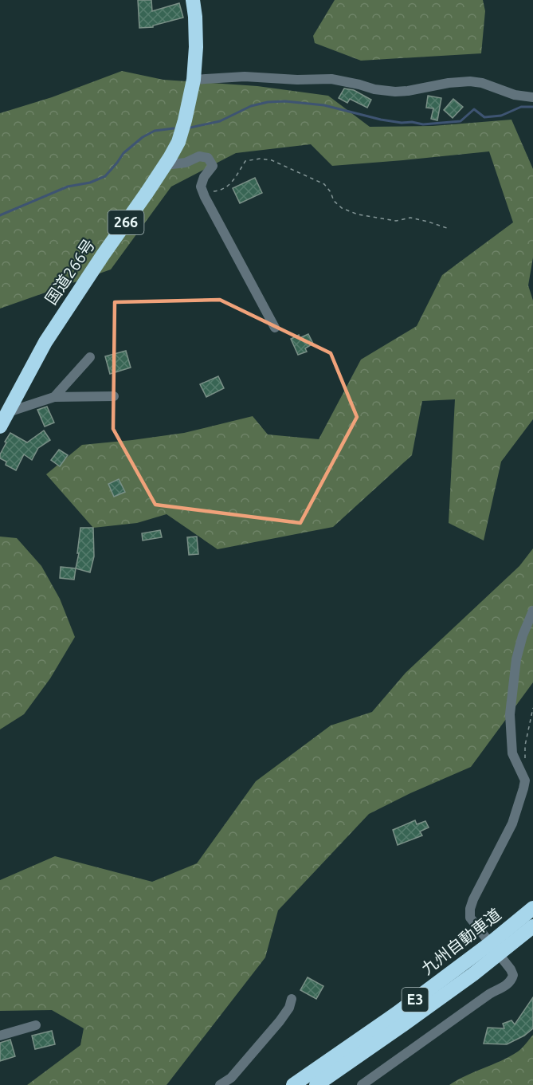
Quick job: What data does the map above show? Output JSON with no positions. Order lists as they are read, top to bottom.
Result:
{
  "streets": {
    "highway": [
      "266",
      "国道266号",
      "九州自動車道",
      "E3"
    ]
  }
}
